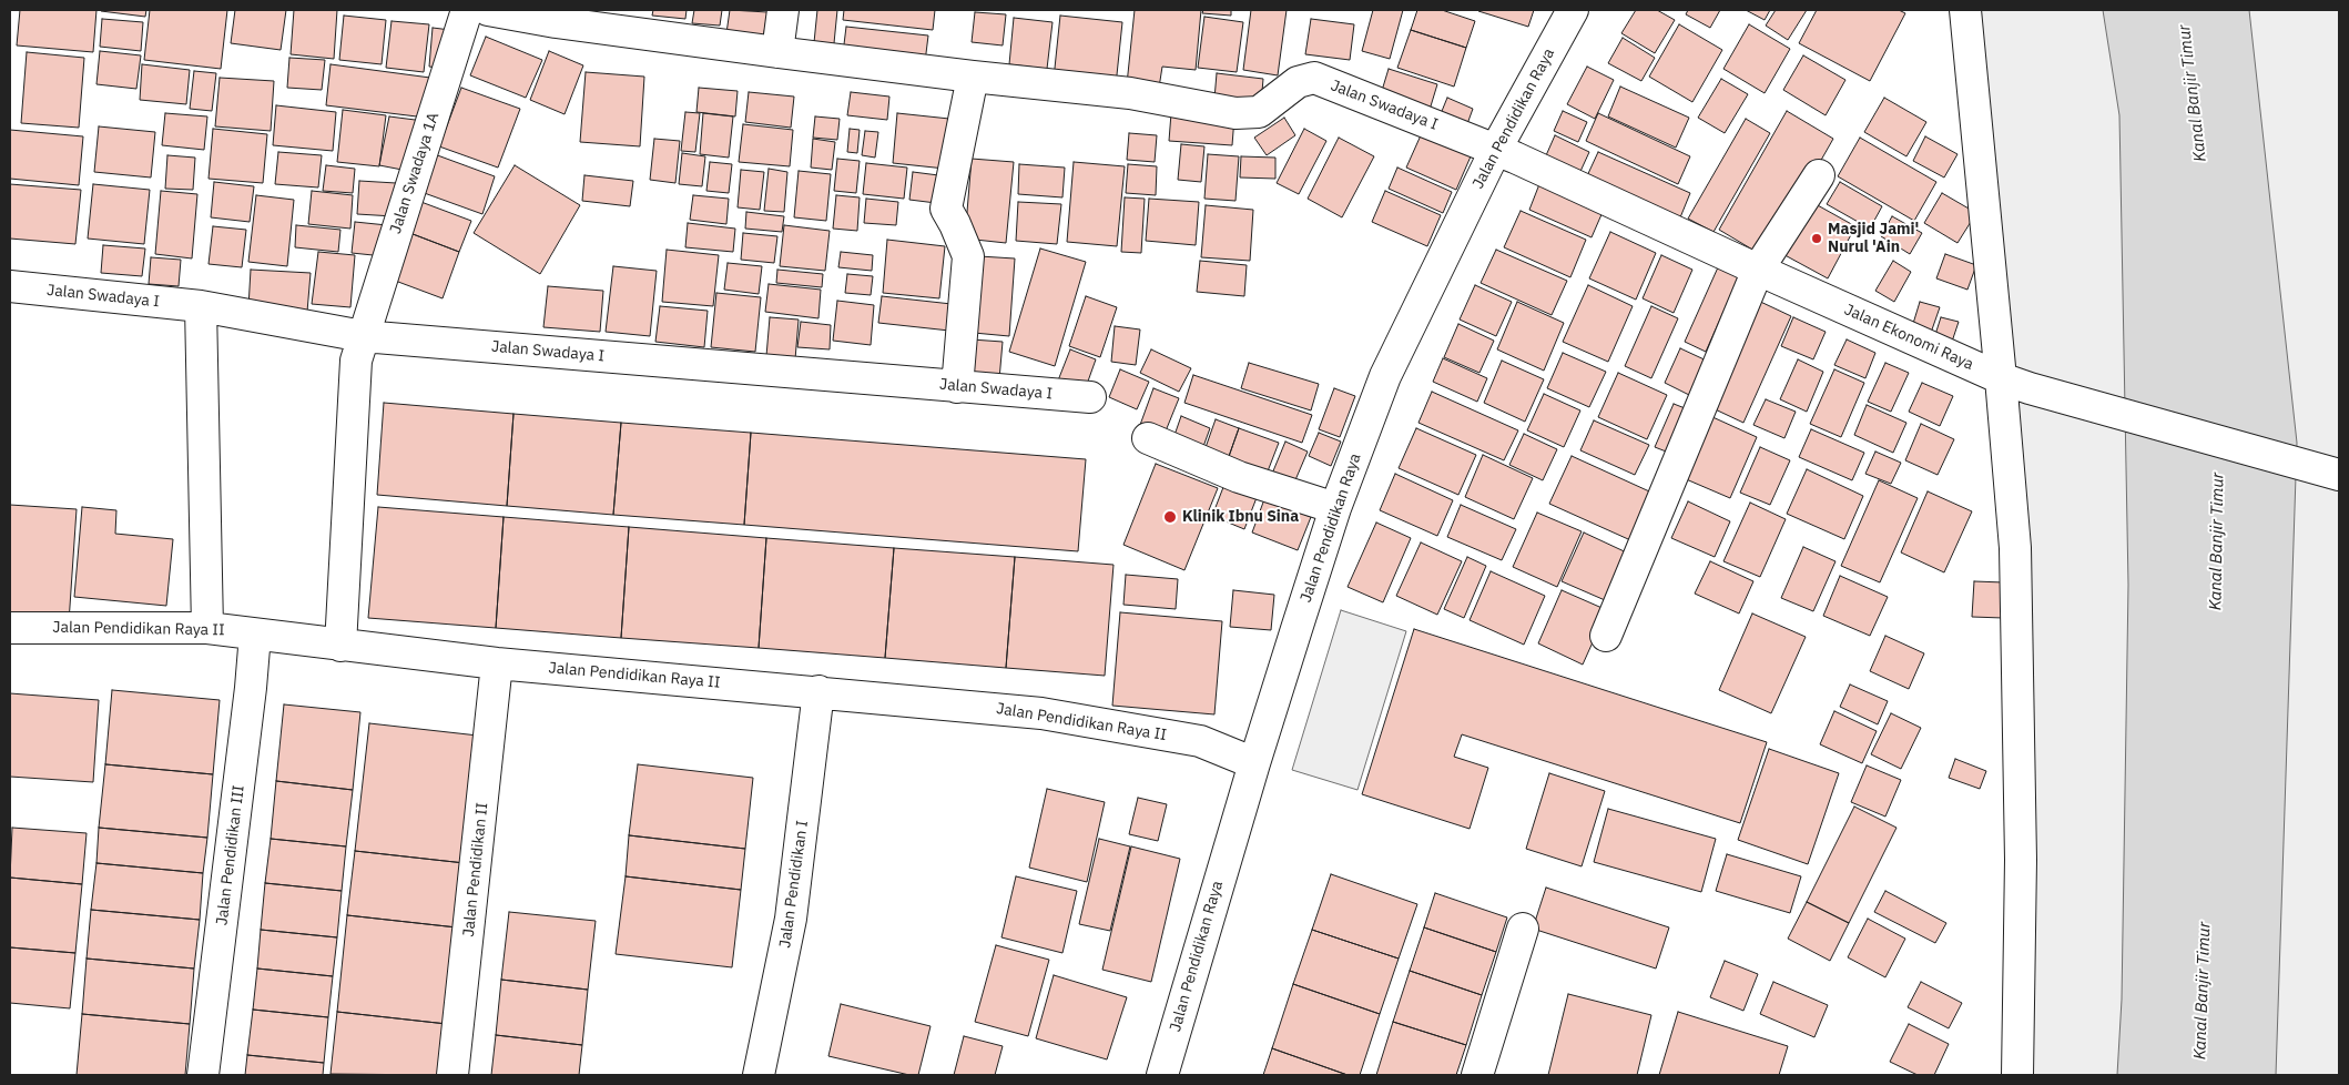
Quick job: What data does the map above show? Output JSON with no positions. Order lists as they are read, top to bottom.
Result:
{
  "streets": {
    "street": [
      "Jalan Swadaya I",
      "Jalan Pendidikan Raya",
      "Jalan Swadaya 1A",
      "Jalan Ekonomi Raya",
      "Jalan Pendidikan Raya II",
      "Jalan Pendidikan III",
      "Jalan Pendidikan II",
      "Jalan Pendidikan I"
    ]
  },
  "crossings": [
    ["Jalan Swadaya I", "Jalan Pendidikan Raya"],
    ["Jalan Swadaya I", "Jalan Swadaya 1A"],
    ["Jalan Swadaya I", "Jalan Ekonomi Raya"],
    ["Jalan Pendidikan Raya", "Jalan Ekonomi Raya"],
    ["Jalan Pendidikan Raya", "Jalan Pendidikan Raya II"],
    ["Jalan Swadaya 1A", "Jalan Pendidikan Raya II"],
    ["Jalan Pendidikan Raya II", "Jalan Pendidikan III"],
    ["Jalan Pendidikan Raya II", "Jalan Pendidikan II"],
    ["Jalan Pendidikan Raya II", "Jalan Pendidikan I"]
  ],
  "water": ["Kanal Banjir Timur"],
  "places": ["Masjid Jami' Nurul 'Ain", "Klinik Ibnu Sina"]
}
